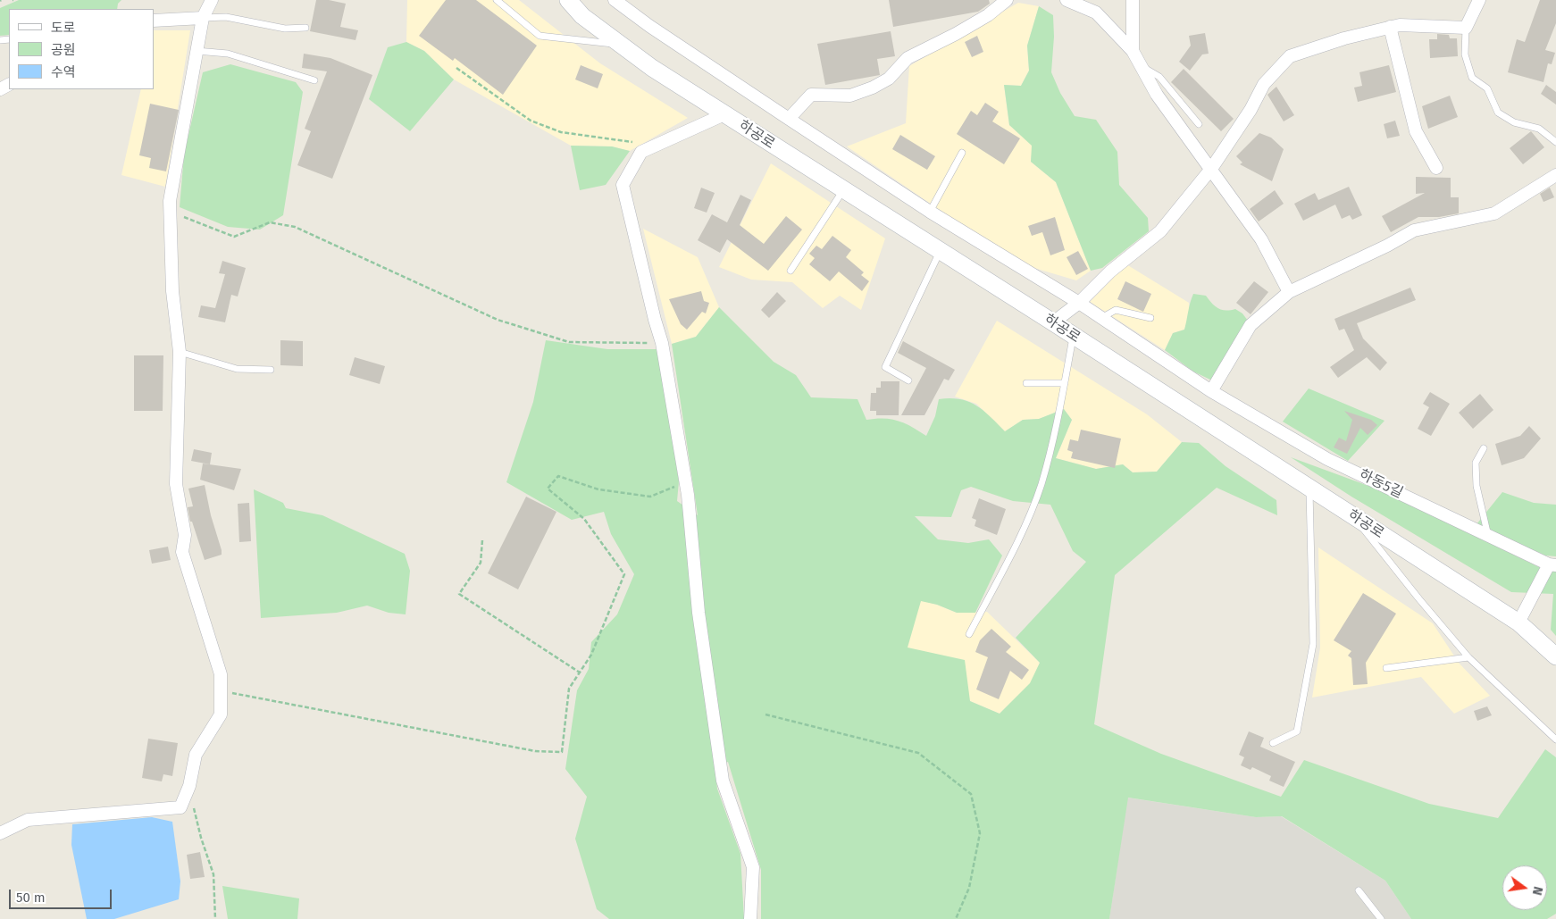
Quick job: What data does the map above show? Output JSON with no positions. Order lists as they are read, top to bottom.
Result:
{
  "streets": {
    "main road": ["하공로"],
    "street": ["하동5길"]
  },
  "legend": ["도로", "공원", "수역"],
  "scale_bar": "50 m",
  "north": "right"
}
